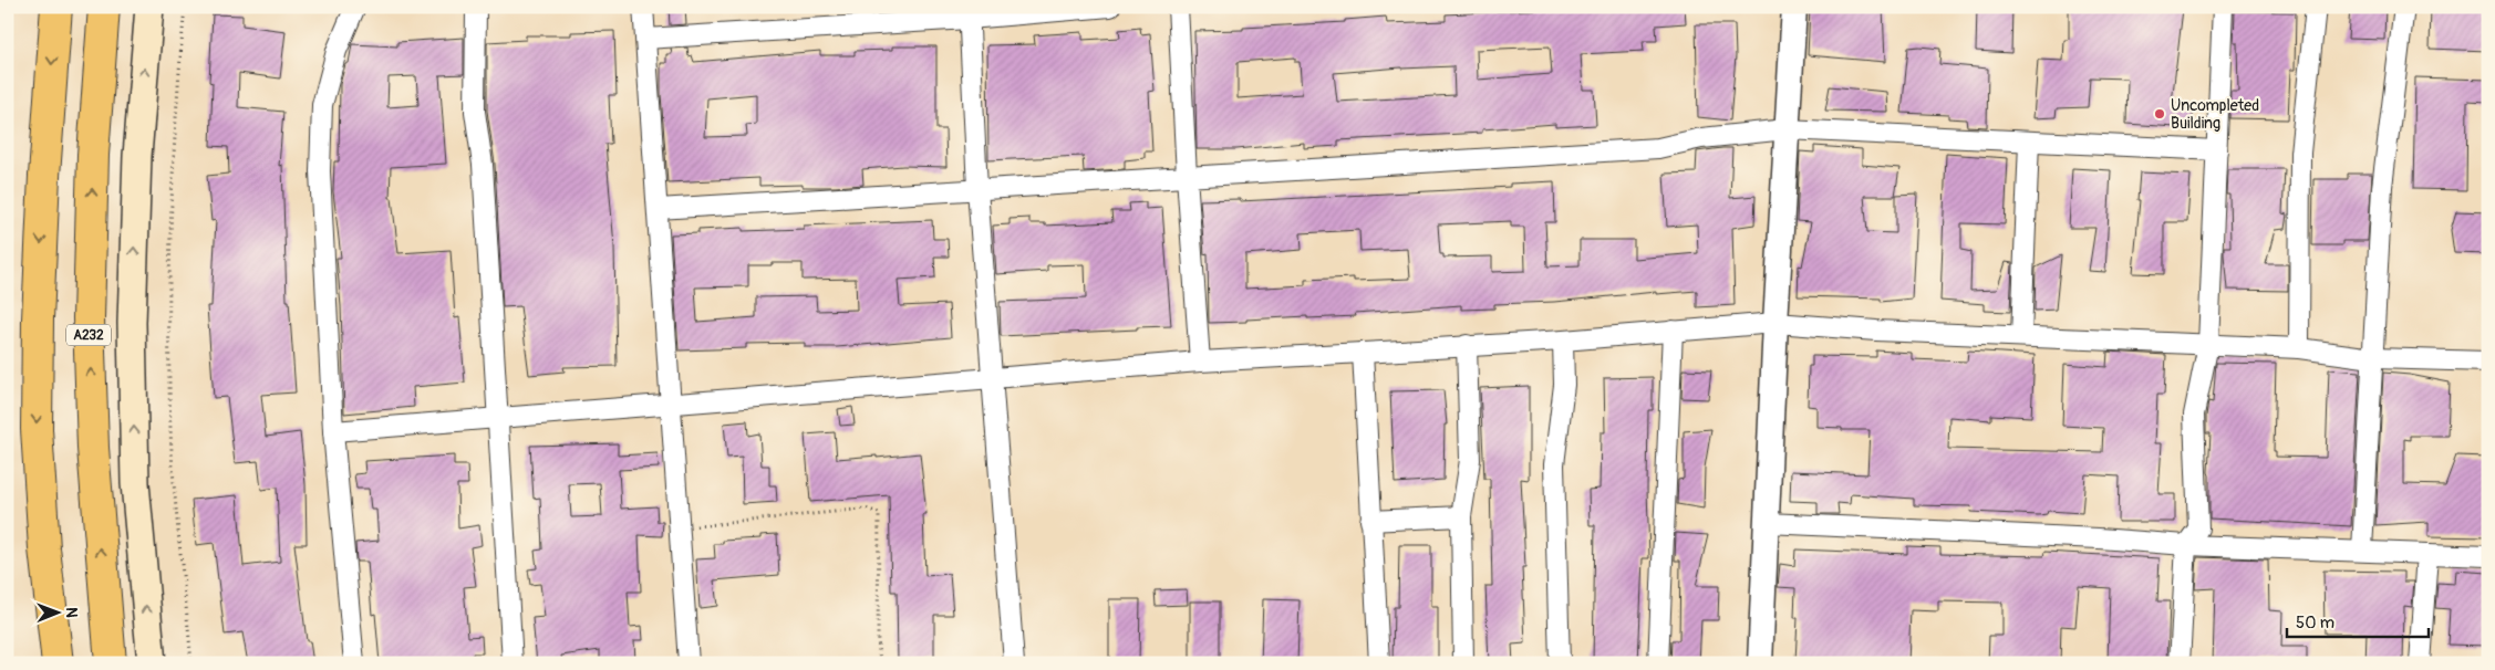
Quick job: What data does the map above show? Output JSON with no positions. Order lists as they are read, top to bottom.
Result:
{
  "streets": {
    "highway": ["A232"]
  },
  "places": ["Uncompleted Building"],
  "scale_bar": "50 m",
  "north": "right"
}
